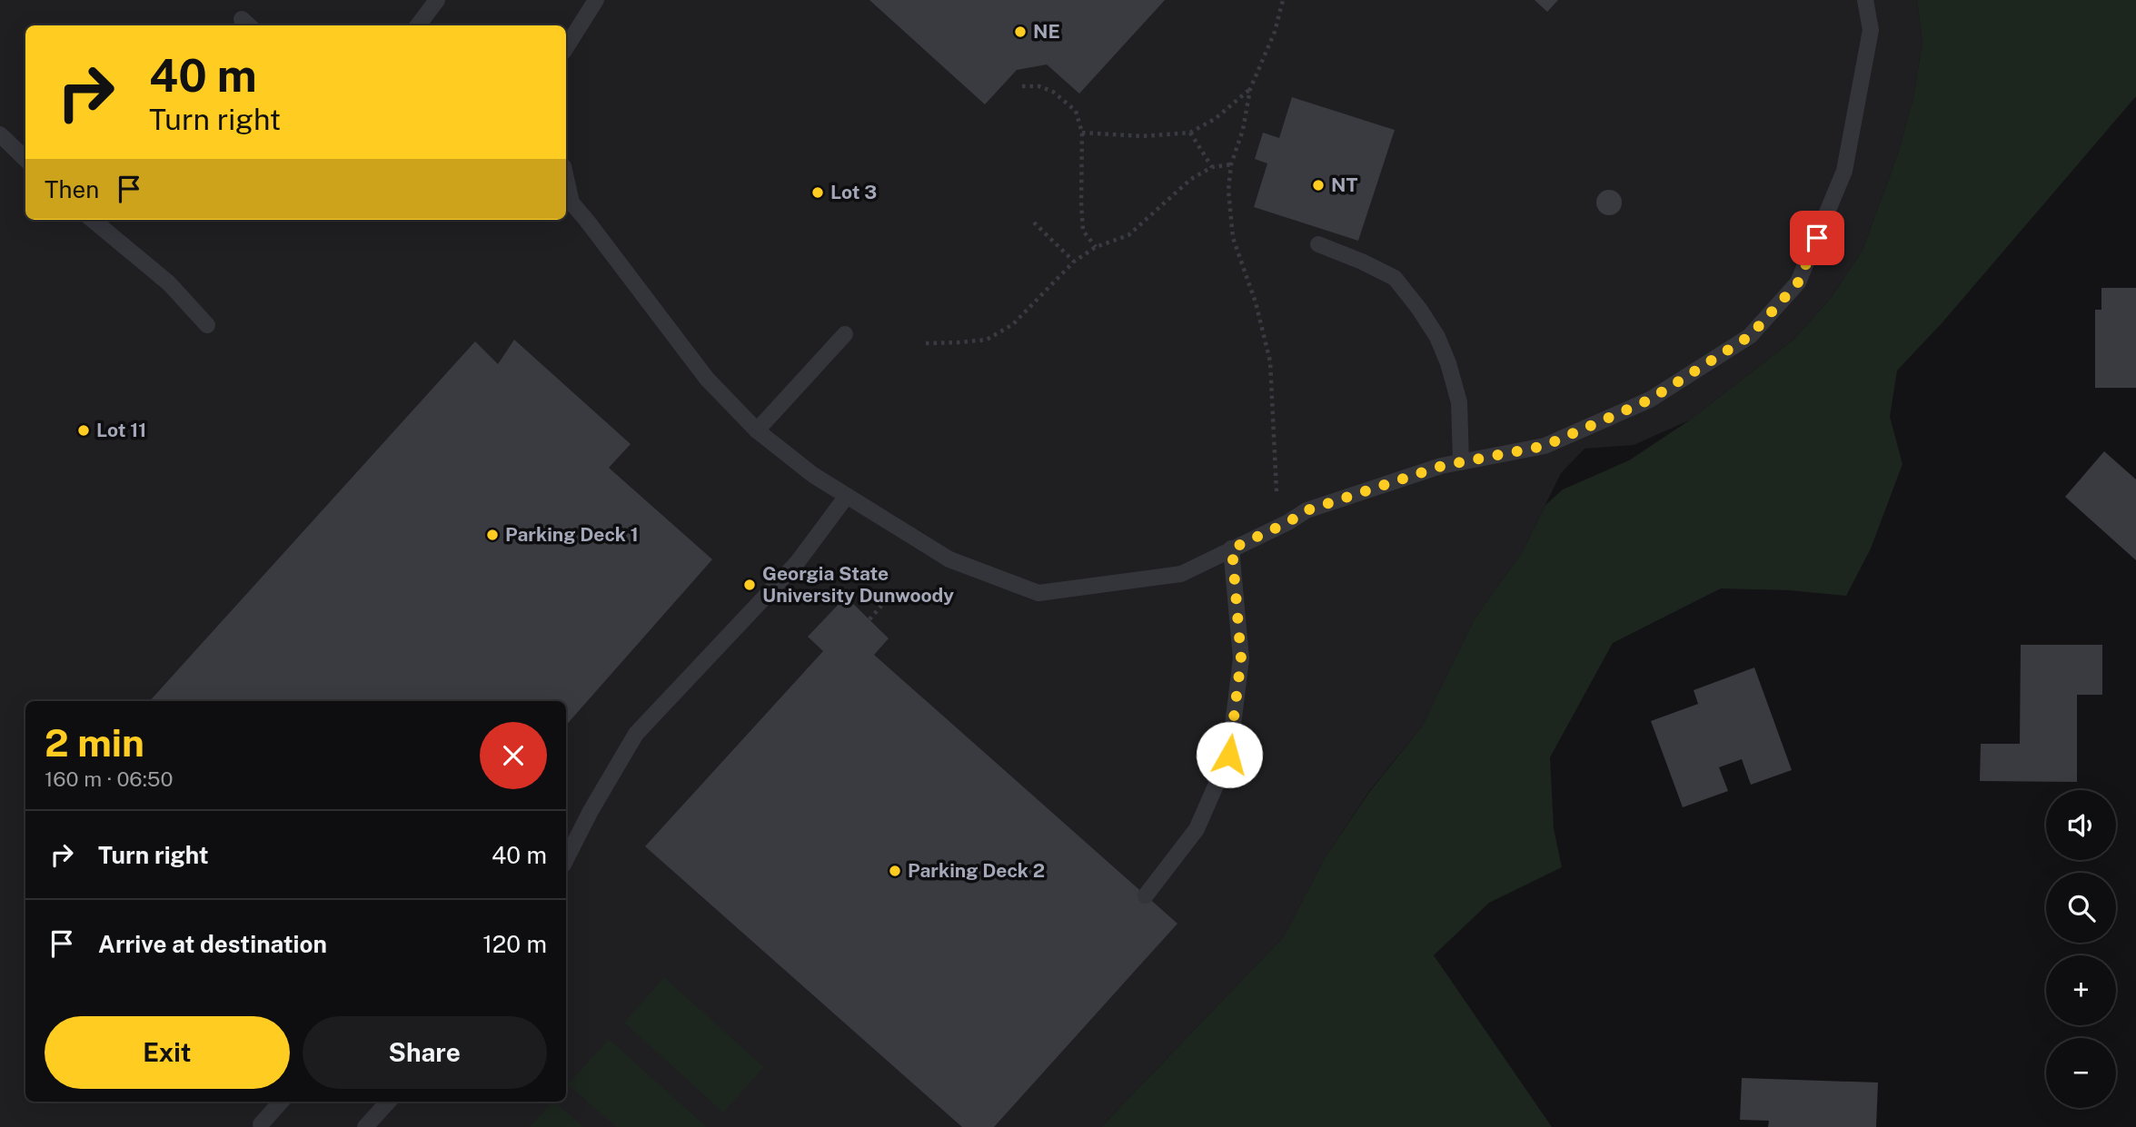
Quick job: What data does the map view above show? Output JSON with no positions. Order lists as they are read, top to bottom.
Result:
{
  "places": [
    "NE",
    "NT",
    "Lot 3",
    "Lot 11",
    "Parking Deck 1",
    "Georgia State University Dunwoody",
    "Parking Deck 2"
  ],
  "page": {
    "turn": ["40 m", "Turn right"],
    "then": "Then",
    "heading": ["2 min", "160 m · 06:50"],
    "map_buttons": ["+", "−"],
    "list": [
      {
        "name": "Turn right",
        "value": "40 m"
      },
      {
        "name": "Arrive at destination",
        "value": "120 m"
      }
    ],
    "buttons": ["Exit", "Share"]
  }
}
